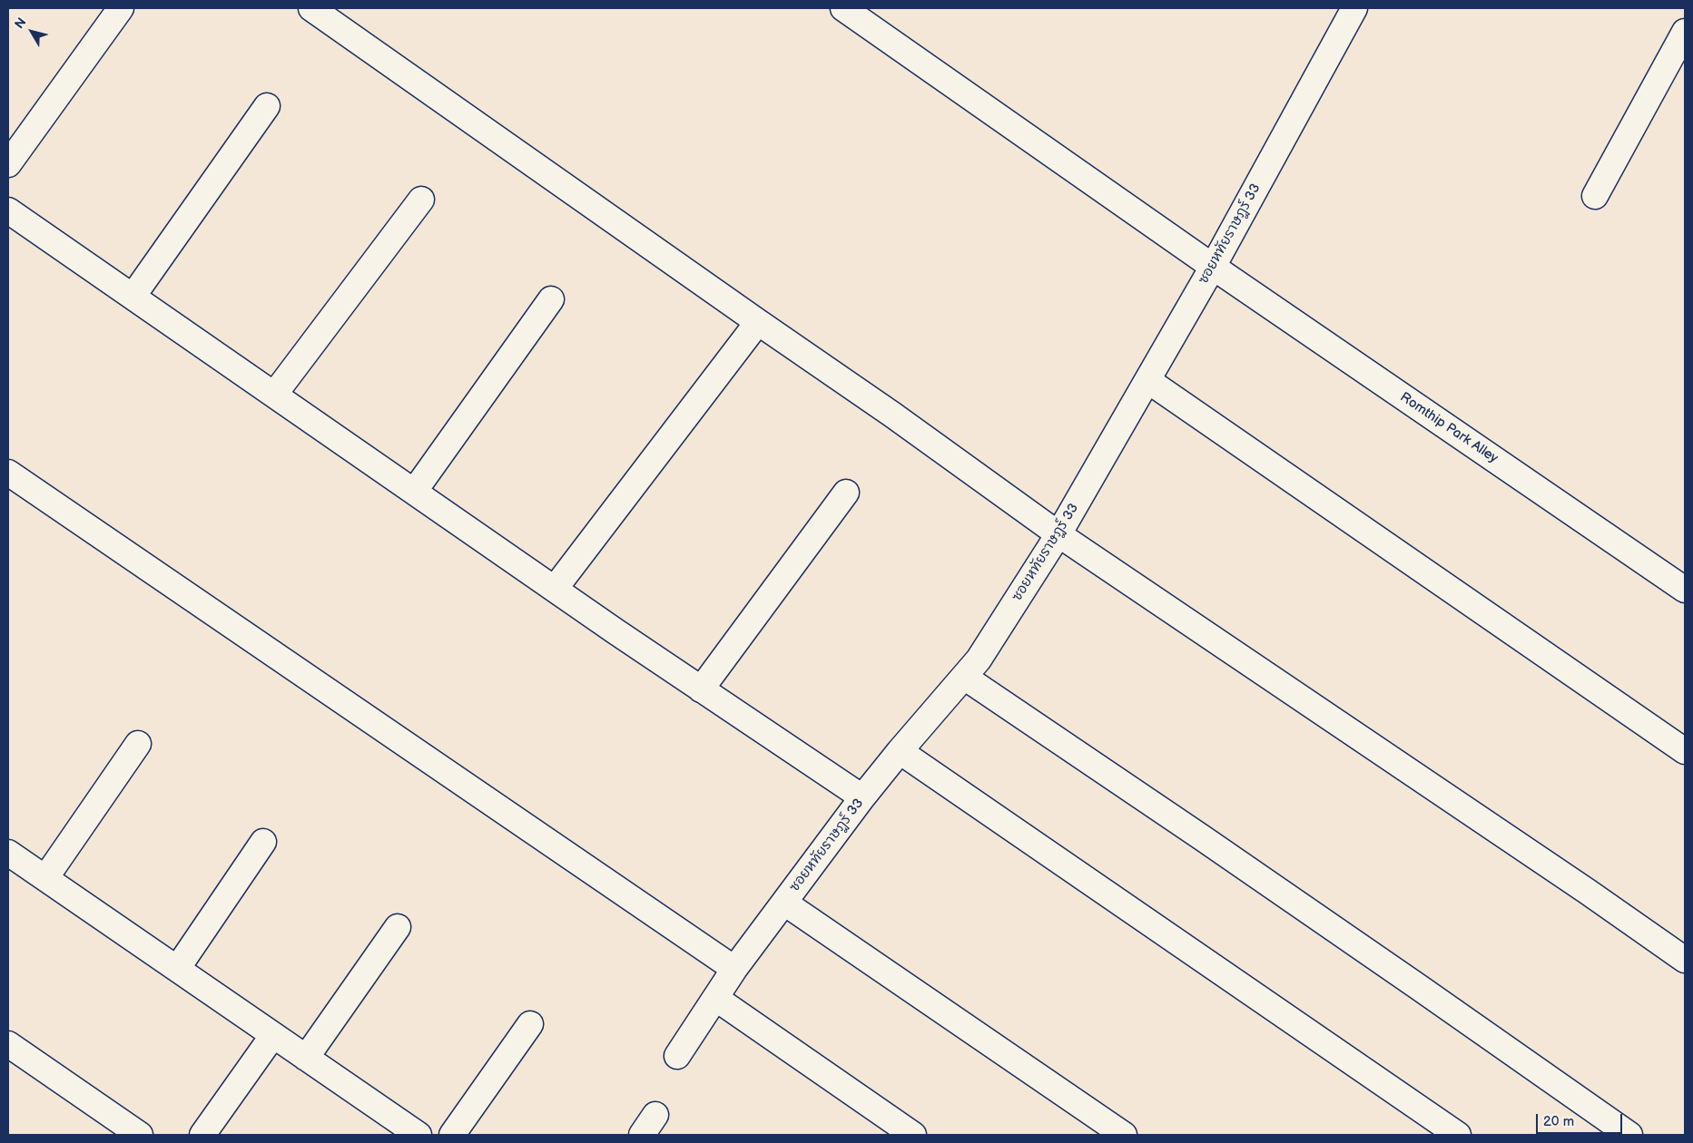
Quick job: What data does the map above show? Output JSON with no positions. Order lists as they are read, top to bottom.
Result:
{
  "streets": {
    "street": ["ซอยหทัยราษฎร์ 33", "Romthip Park Alley"]
  },
  "crossings": [
    ["ซอยหทัยราษฎร์ 33", "Romthip Park Alley"]
  ],
  "scale_bar": "20 m",
  "north": "top left"
}
